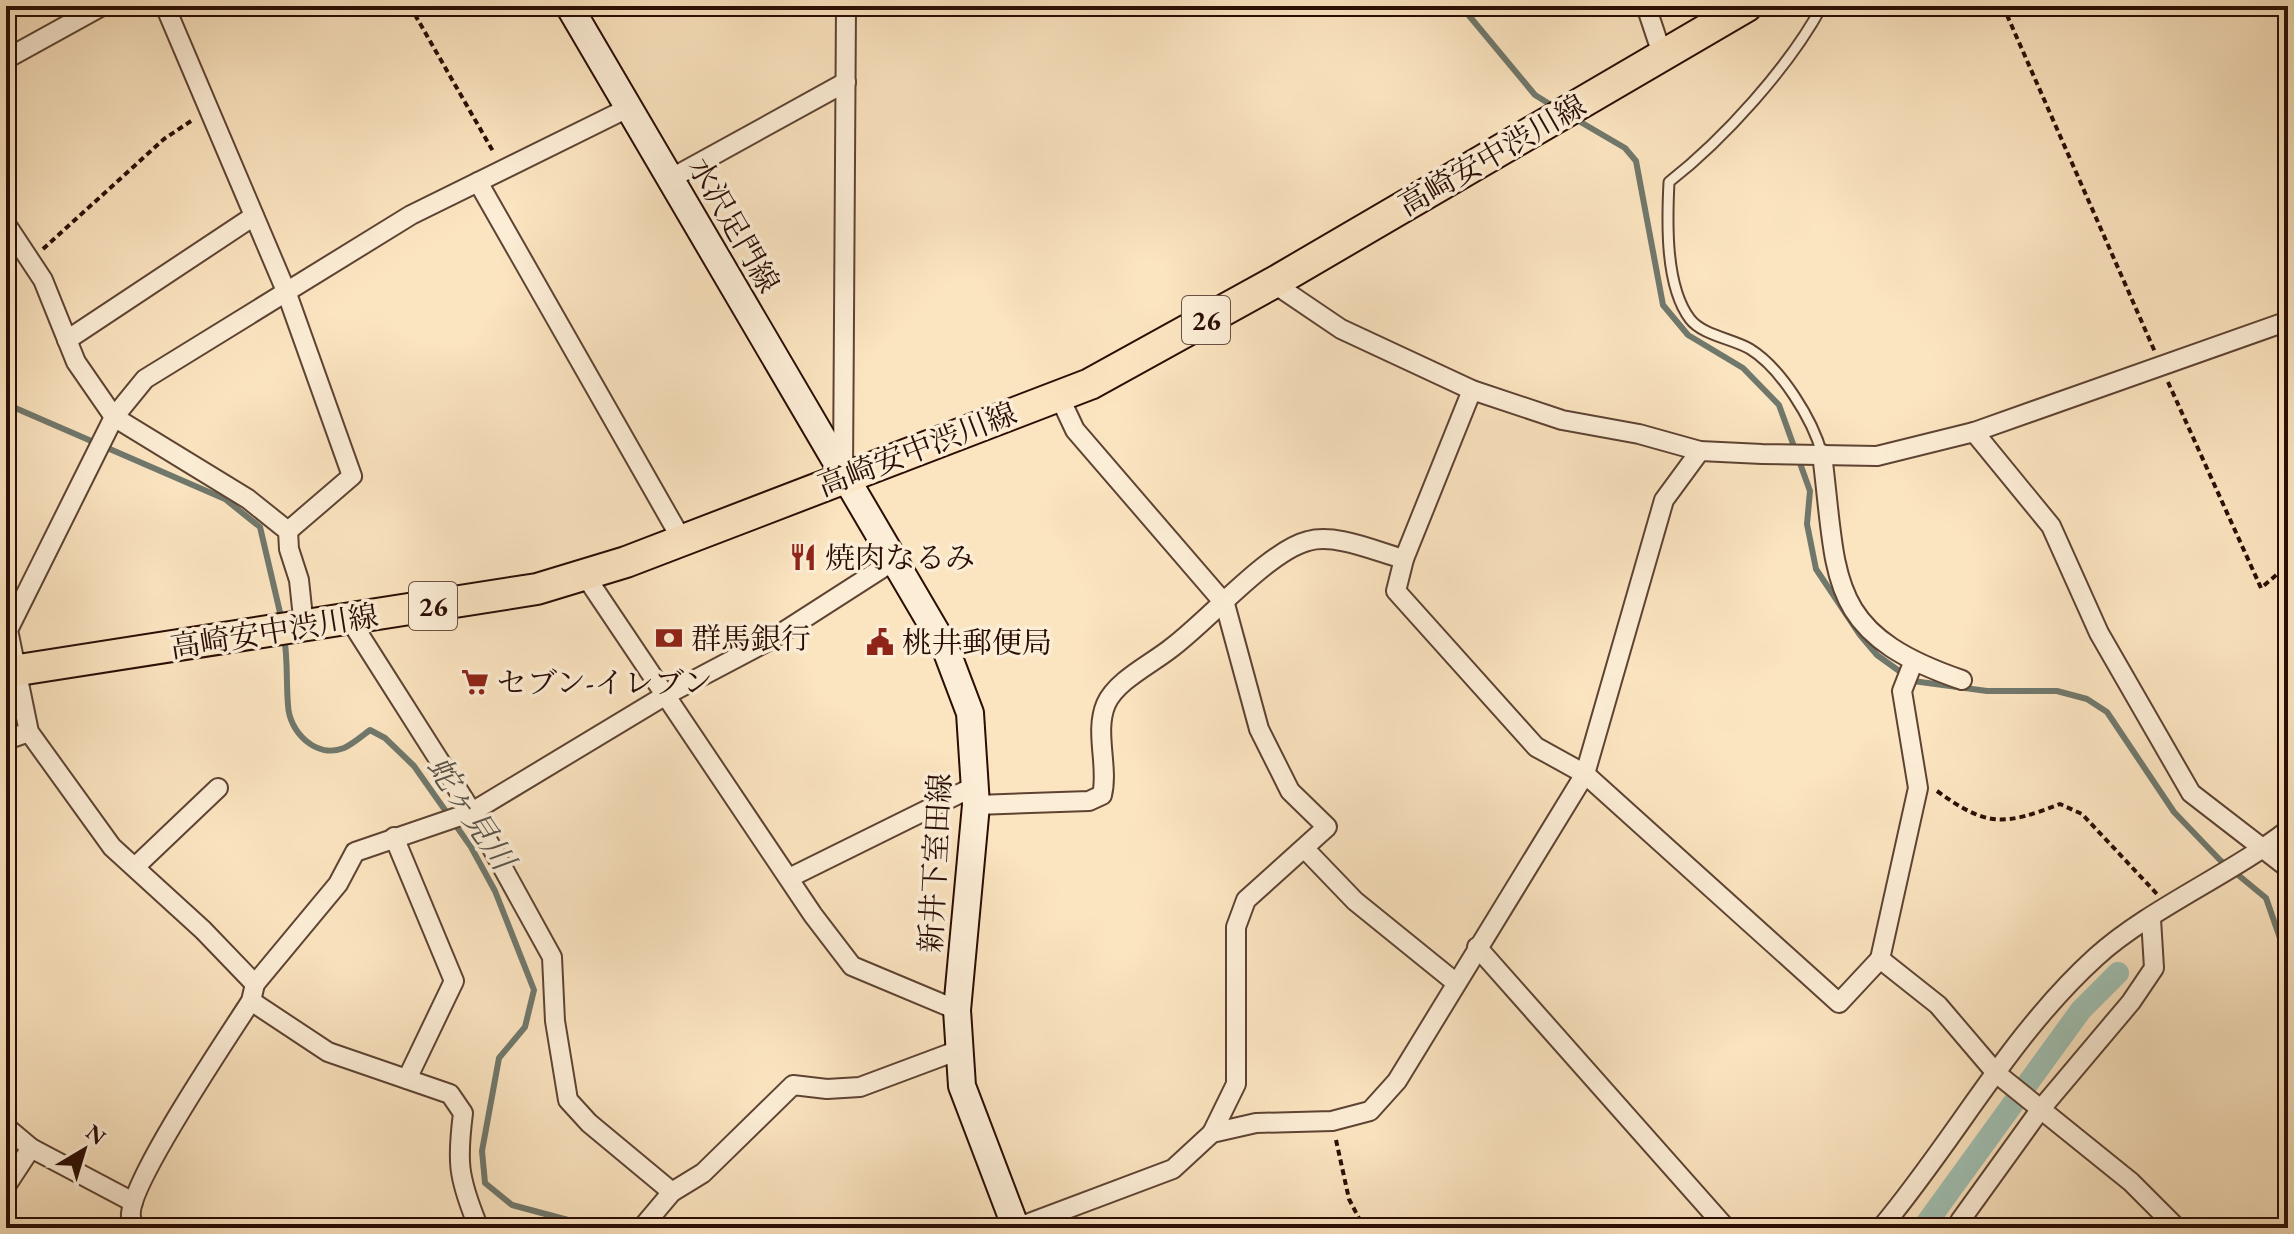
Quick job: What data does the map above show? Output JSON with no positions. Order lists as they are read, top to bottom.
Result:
{
  "streets": {
    "main road": [
      "高崎安中渋川線",
      "水沢足門線",
      "26",
      "新井下室田線"
    ]
  },
  "crossings": [
    ["高崎安中渋川線", "水沢足門線"],
    ["高崎安中渋川線", "新井下室田線"],
    ["水沢足門線", "新井下室田線"]
  ],
  "water": ["蛇ヶ見川"],
  "places": {
    "restaurant": ["焼肉なるみ"],
    "bank": ["群馬銀行"],
    "public building": ["桃井郵便局"],
    "supermarket": ["セブン-イレブン"]
  },
  "north": "top right"
}
